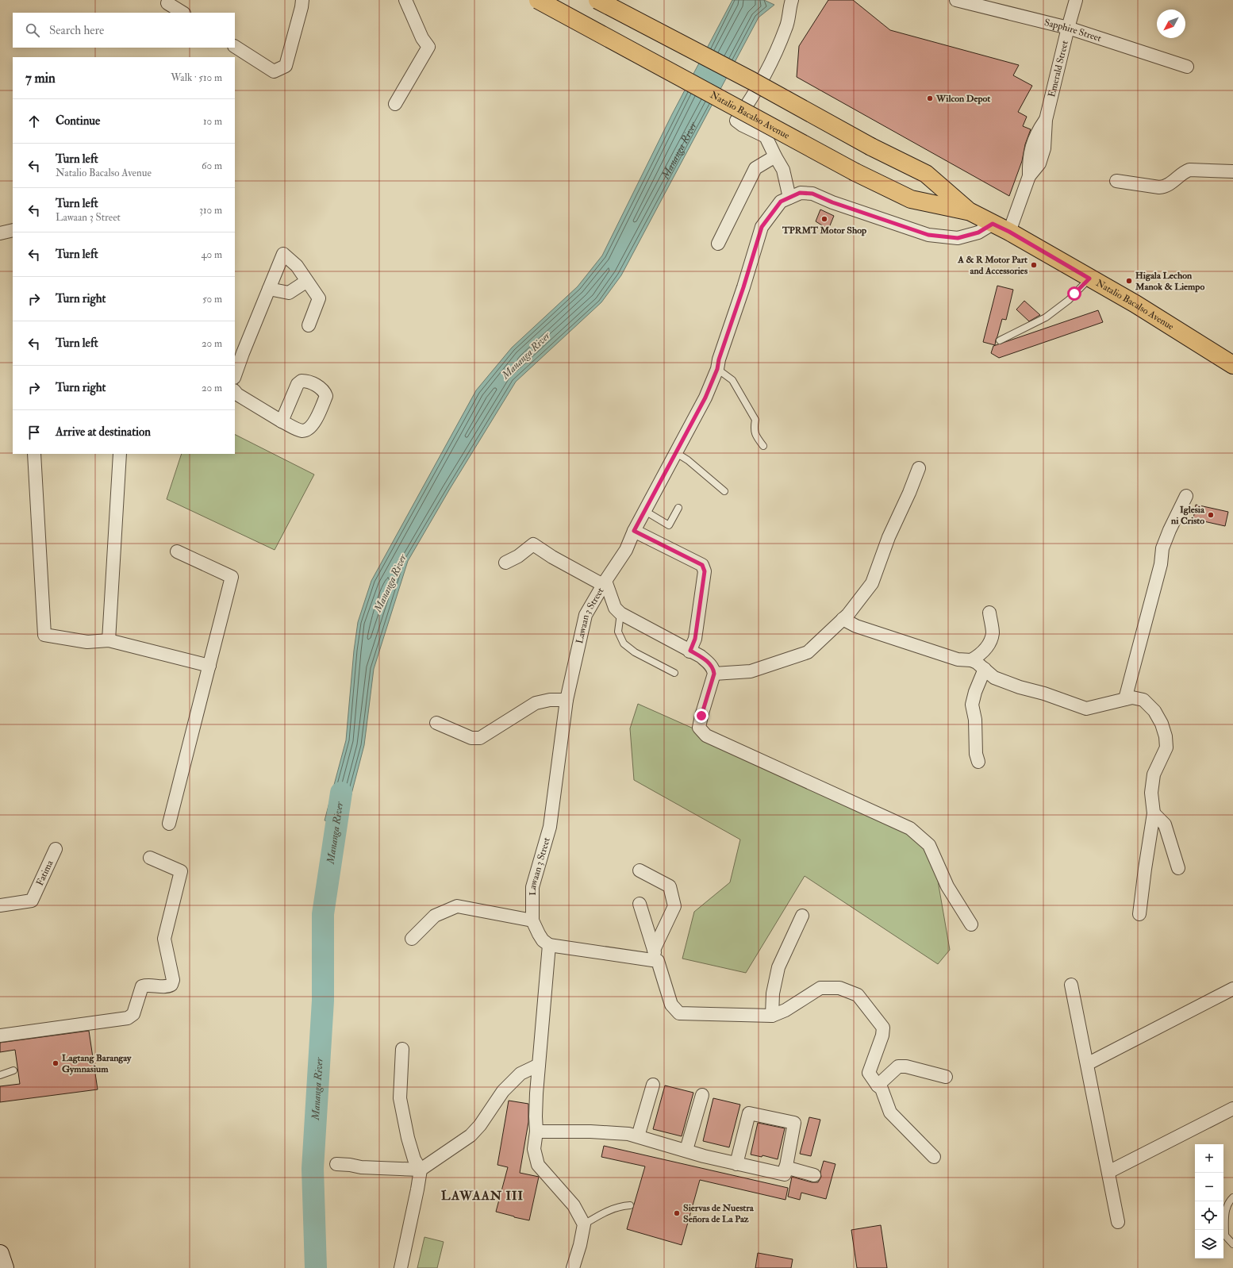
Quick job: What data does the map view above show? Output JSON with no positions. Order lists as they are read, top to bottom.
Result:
{
  "streets": {
    "main road": ["Natalio Bacalso Avenue"],
    "street": [
      "Sapphire Street",
      "Emerald Street",
      "Lawaan 3 Street",
      "Fatima"
    ]
  },
  "crossings": [
    ["Sapphire Street", "Emerald Street"],
    ["Emerald Street", "Natalio Bacalso Avenue"],
    ["Natalio Bacalso Avenue", "Lawaan 3 Street"]
  ],
  "districts": ["LAWAAN III"],
  "water": ["Mananga River"],
  "places": [
    "Wilcon Depot",
    "TPRMT Motor Shop",
    "A & R Motor Part and Accessories",
    "Higala Lechon Manok & Liempo",
    "Iglesia ni Cristo",
    "Lagtang Barangay Gymnasium",
    "Siervas de Nuestra Señora de La Paz"
  ],
  "north": "bottom left",
  "page": {
    "search": "Search here",
    "heading": ["7 min", "Walk · 510 m"],
    "list": [
      ["Continue", "10 m"],
      ["Turn left", "Natalio Bacalso Avenue", "60 m"],
      ["Turn left", "Lawaan 3 Street", "310 m"],
      ["Turn left", "40 m"],
      ["Turn right", "50 m"],
      ["Turn left", "20 m"],
      ["Turn right", "20 m"],
      "Arrive at destination"
    ],
    "map_buttons": ["+", "−"]
  }
}
